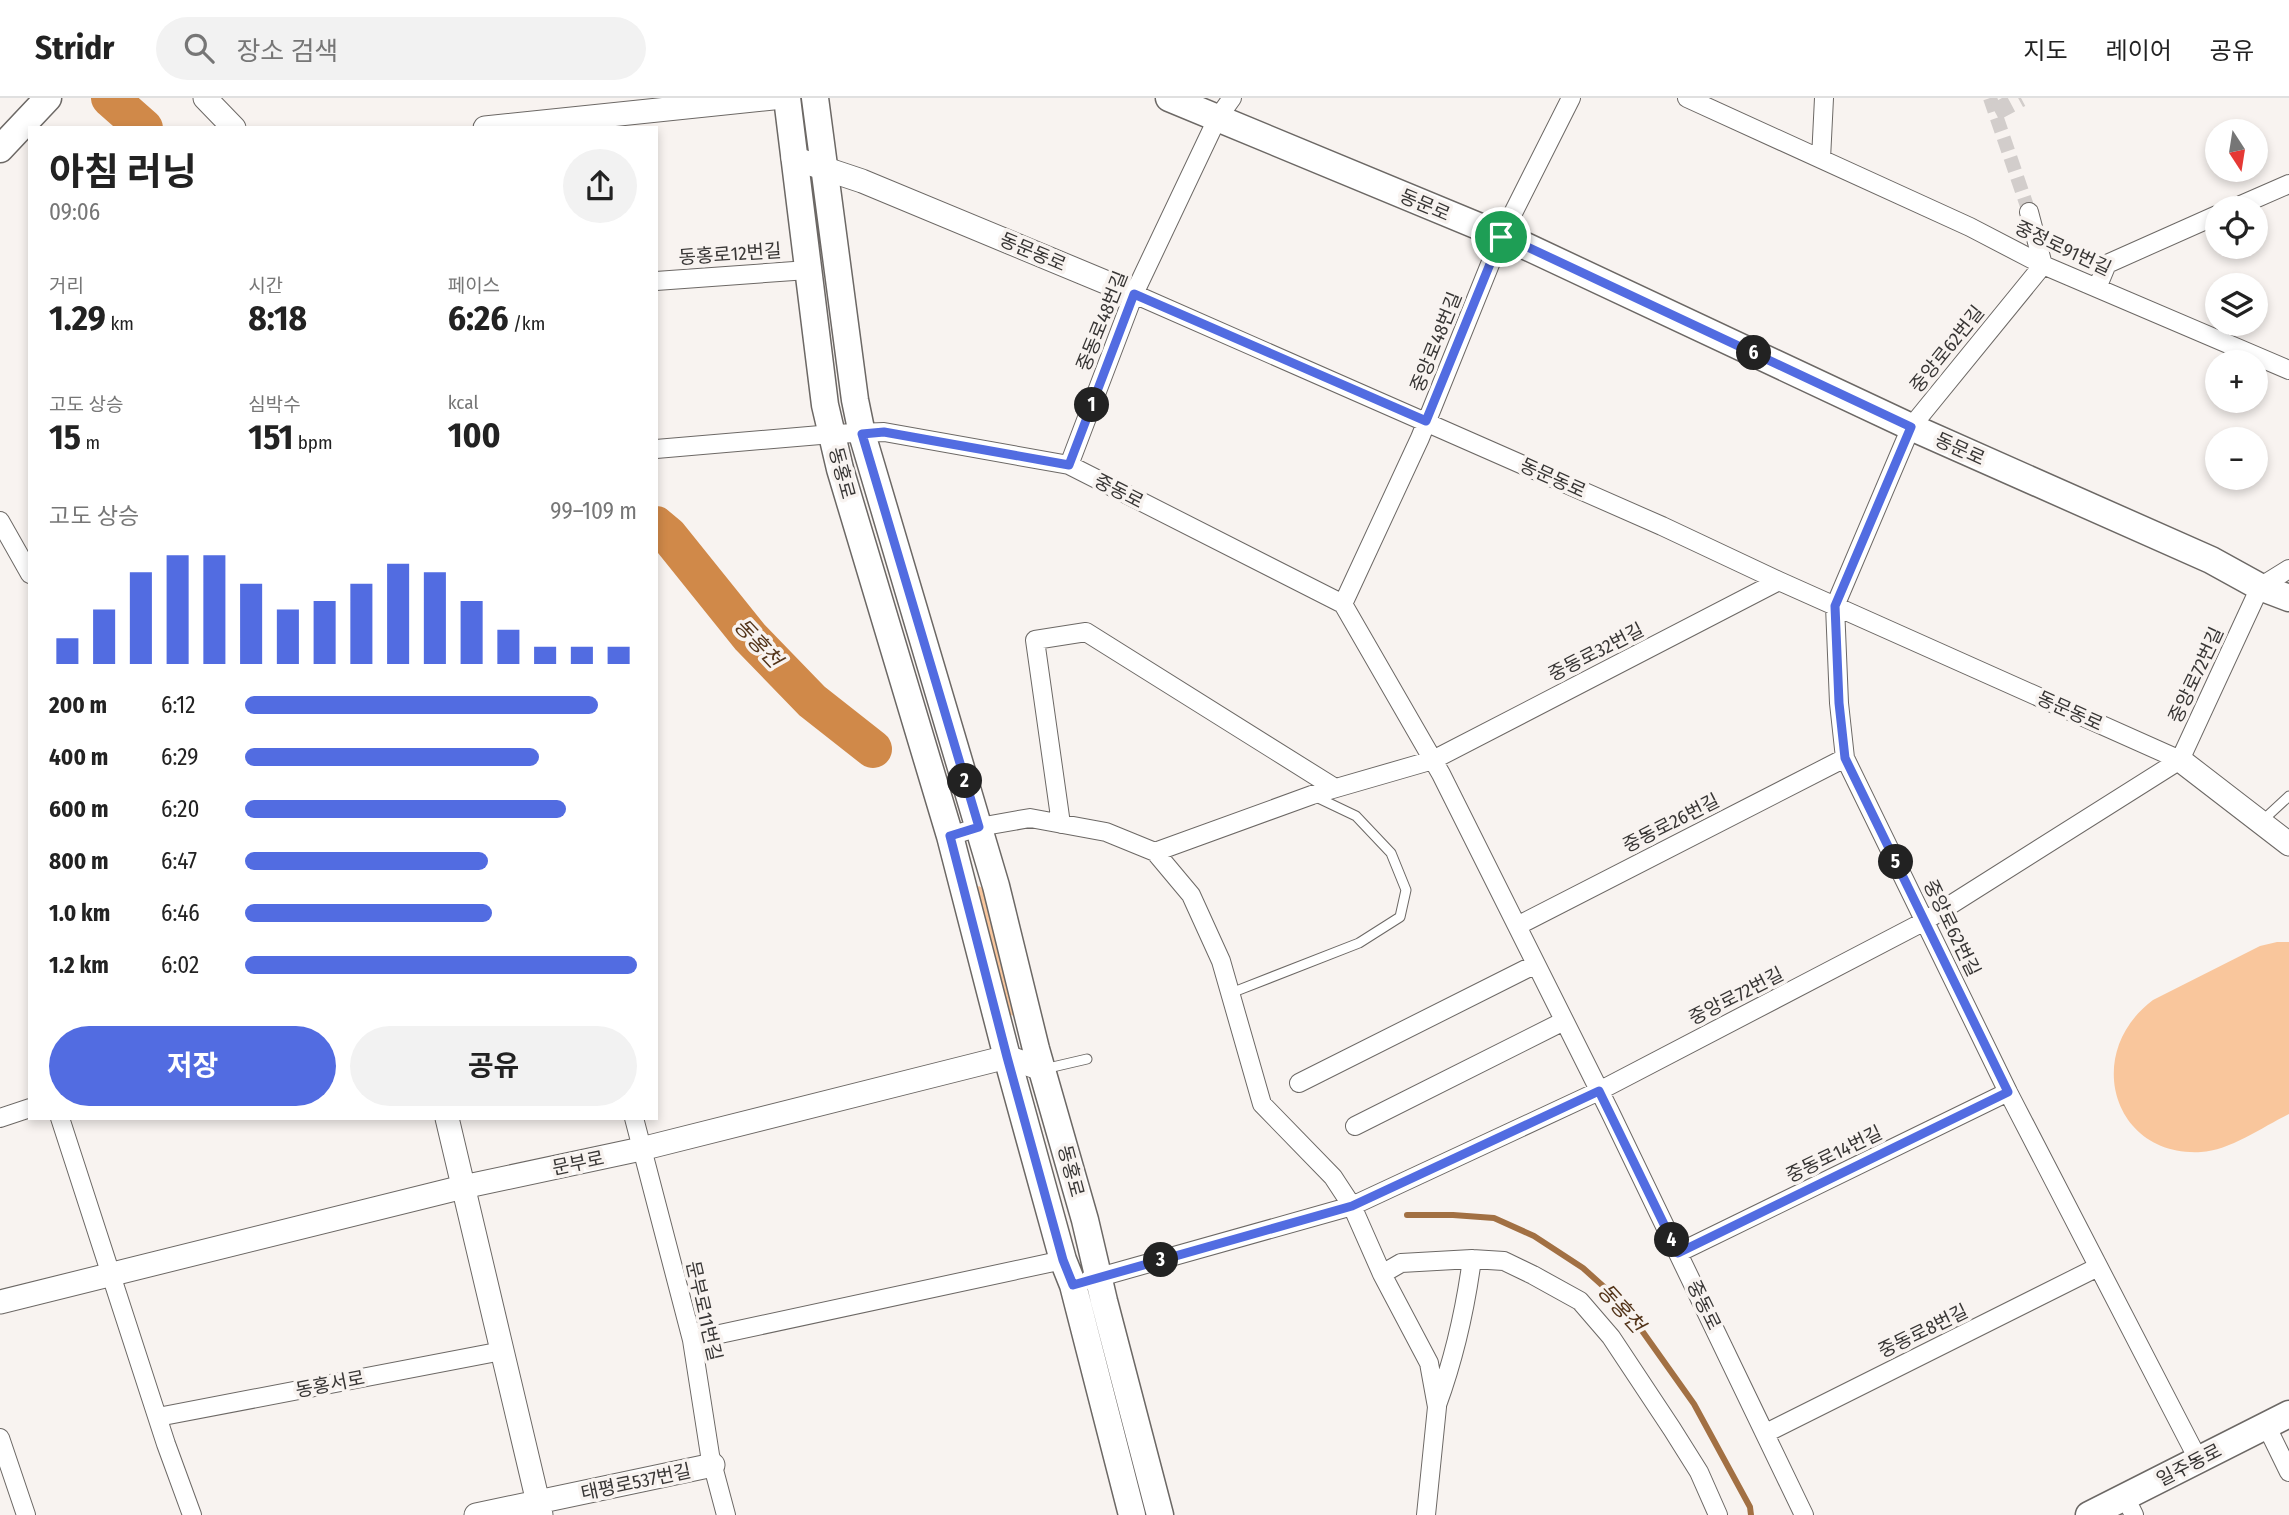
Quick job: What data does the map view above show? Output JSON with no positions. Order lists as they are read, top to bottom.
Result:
{
  "streets": {
    "main road": ["동문로", "동홍로", "일주동로"],
    "street": [
      "중정로91번길",
      "동문동로",
      "동홍로12번길",
      "중동로48번길",
      "중앙로48번길",
      "중앙로62번길",
      "중동로",
      "중동로32번길",
      "중앙로72번길",
      "중동로26번길",
      "중동로14번길",
      "문부로",
      "문부로11번길",
      "중동로8번길",
      "동홍서로",
      "태평로537번길"
    ]
  },
  "crossings": [
    ["동문로", "중동로48번길"],
    ["동문로", "중앙로48번길"],
    ["동문로", "중앙로62번길"],
    ["동문로", "중앙로72번길"],
    ["중정로91번길", "중앙로62번길"],
    ["동문동로", "중동로48번길"],
    ["동문동로", "중앙로48번길"],
    ["동문동로", "중앙로62번길"],
    ["동문동로", "동홍로"],
    ["동문동로", "중동로32번길"],
    ["동문동로", "중앙로72번길"],
    ["동홍로12번길", "동홍로"],
    ["중동로48번길", "중동로"],
    ["중앙로48번길", "중동로"],
    ["중앙로62번길", "중앙로72번길"],
    ["중앙로62번길", "중동로26번길"],
    ["중앙로62번길", "중동로14번길"],
    ["중앙로62번길", "중동로8번길"],
    ["중앙로62번길", "일주동로"],
    ["동홍로", "중동로"],
    ["동홍로", "중앙로72번길"],
    ["동홍로", "문부로"],
    ["중동로", "중동로32번길"],
    ["중동로", "중앙로72번길"],
    ["중동로", "중동로26번길"],
    ["중동로", "중동로14번길"],
    ["중동로", "중동로8번길"],
    ["문부로", "문부로11번길"],
    ["문부로11번길", "태평로537번길"]
  ],
  "water": ["동홍천"],
  "north": "bottom",
  "page": {
    "header": "Stridr",
    "search": "장소 검색",
    "nav": ["지도", "레이어", "공유"],
    "map_buttons": ["+", "−"],
    "heading": ["아침 러닝", "09:06"],
    "stats": [
      ["거리", "1.29 km"],
      ["시간", "8:18"],
      ["페이스", "6:26 /km"],
      ["고도 상승", "15 m"],
      ["심박수", "151 bpm"],
      ["kcal", "100"]
    ],
    "pins": [
      "6",
      "1",
      "2",
      "5",
      "4",
      "3"
    ],
    "chart": ["고도 상승", "99–109 m"],
    "list": [
      {
        "name": "200 m",
        "note": "6:12"
      },
      {
        "name": "400 m",
        "note": "6:29"
      },
      {
        "name": "600 m",
        "note": "6:20"
      },
      {
        "name": "800 m",
        "note": "6:47"
      },
      {
        "name": "1.0 km",
        "note": "6:46"
      },
      {
        "name": "1.2 km",
        "note": "6:02"
      }
    ],
    "buttons": ["저장", "공유"]
  }
}
